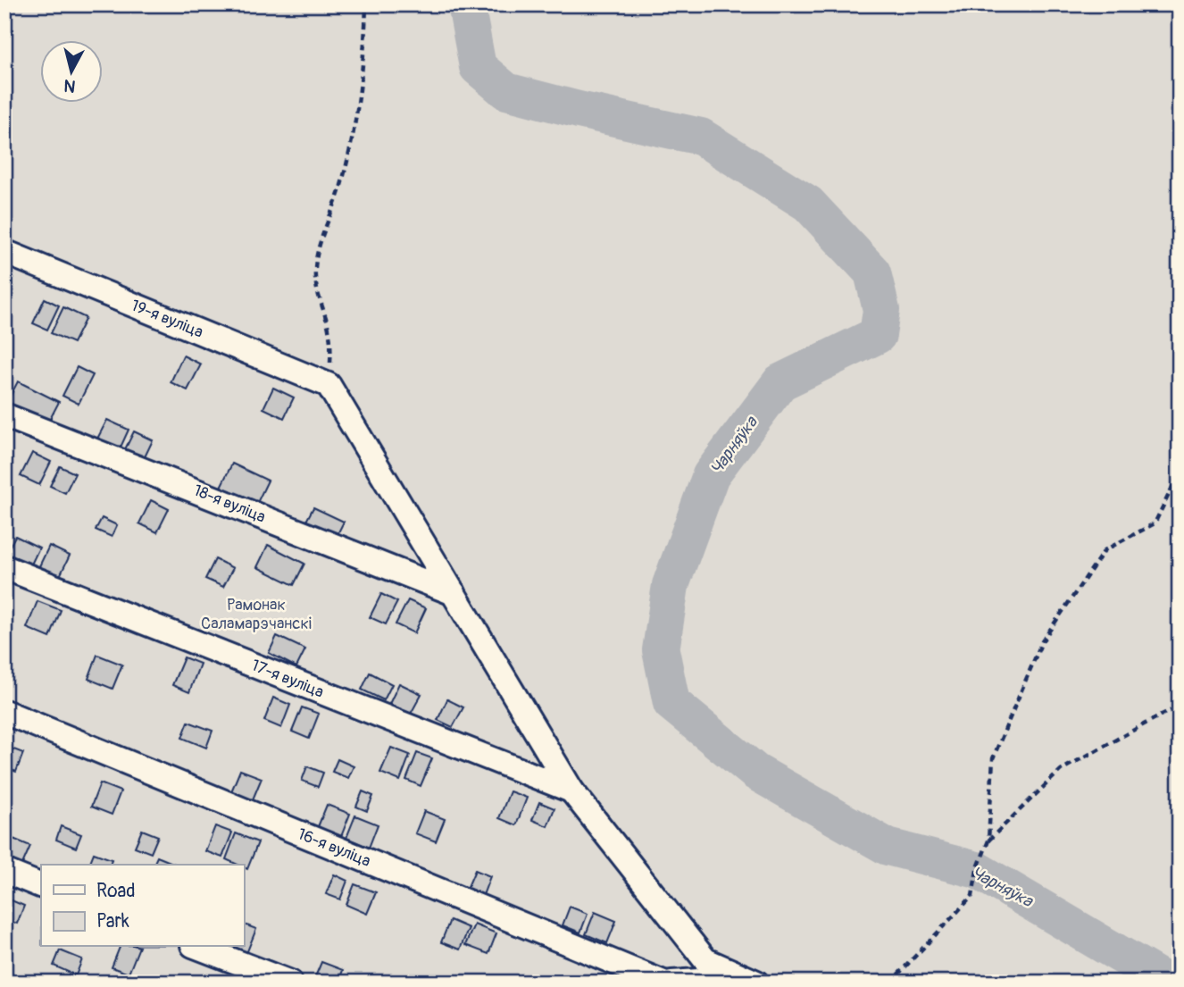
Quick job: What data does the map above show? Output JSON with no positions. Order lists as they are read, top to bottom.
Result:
{
  "streets": {
    "street": [
      "19-я вуліца",
      "18-я вуліца",
      "17-я вуліца",
      "16-я вуліца"
    ]
  },
  "water": ["Чарняўка"],
  "parks": ["Рамонак Саламарэчанскі"],
  "legend": ["Road", "Park"],
  "north": "bottom"
}
